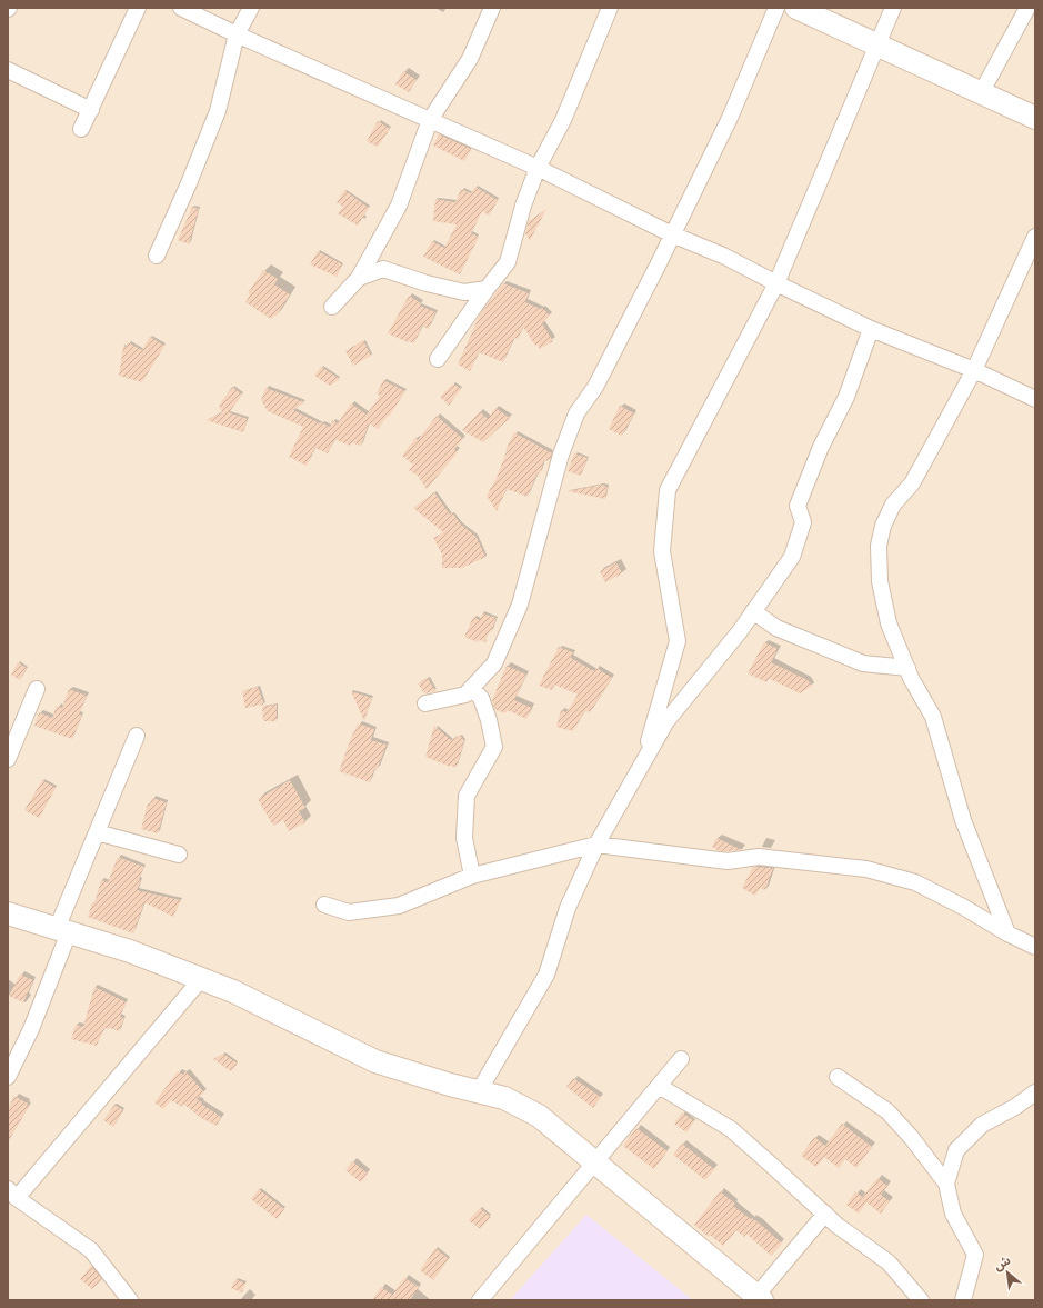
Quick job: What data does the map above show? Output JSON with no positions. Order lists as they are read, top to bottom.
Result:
{
  "north": "top left"
}
